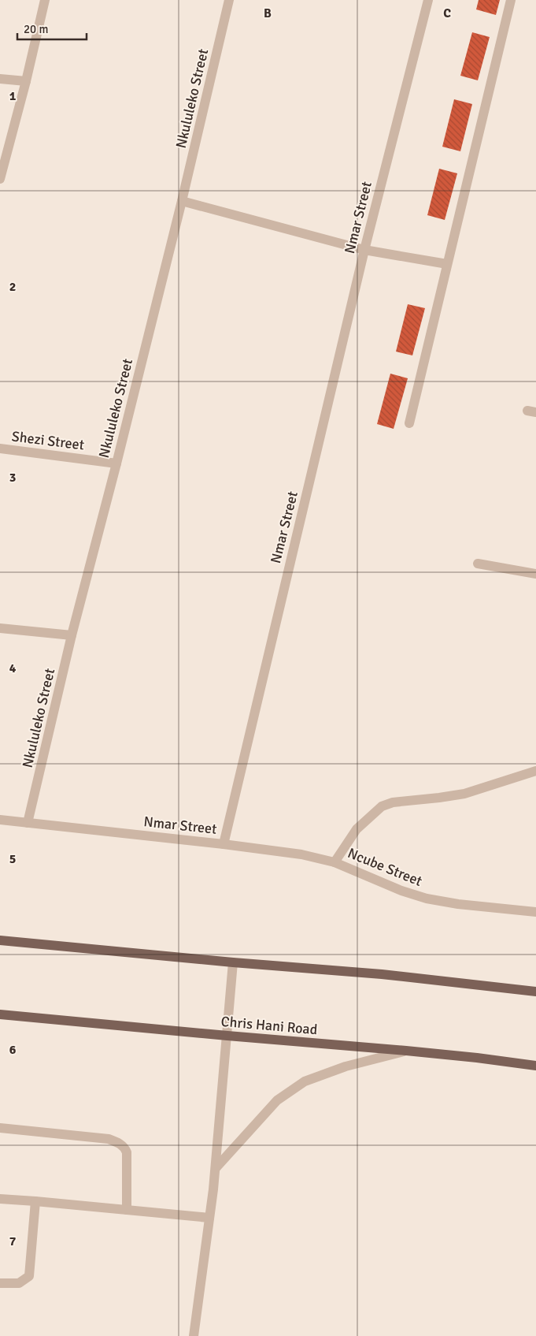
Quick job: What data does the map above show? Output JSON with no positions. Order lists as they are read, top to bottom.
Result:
{
  "streets": {
    "main road": ["Chris Hani Road"],
    "street": [
      "Nkululeko Street",
      "Nmar Street",
      "Shezi Street",
      "Ncube Street"
    ]
  },
  "crossings": [
    ["Nkululeko Street", "Nmar Street"],
    ["Nkululeko Street", "Shezi Street"],
    ["Nmar Street", "Ncube Street"]
  ],
  "scale_bar": "20 m",
  "grid": {
    "columns": ["B", "C"],
    "rows": [
      "1",
      "2",
      "3",
      "4",
      "5",
      "6",
      "7"
    ]
  }
}
